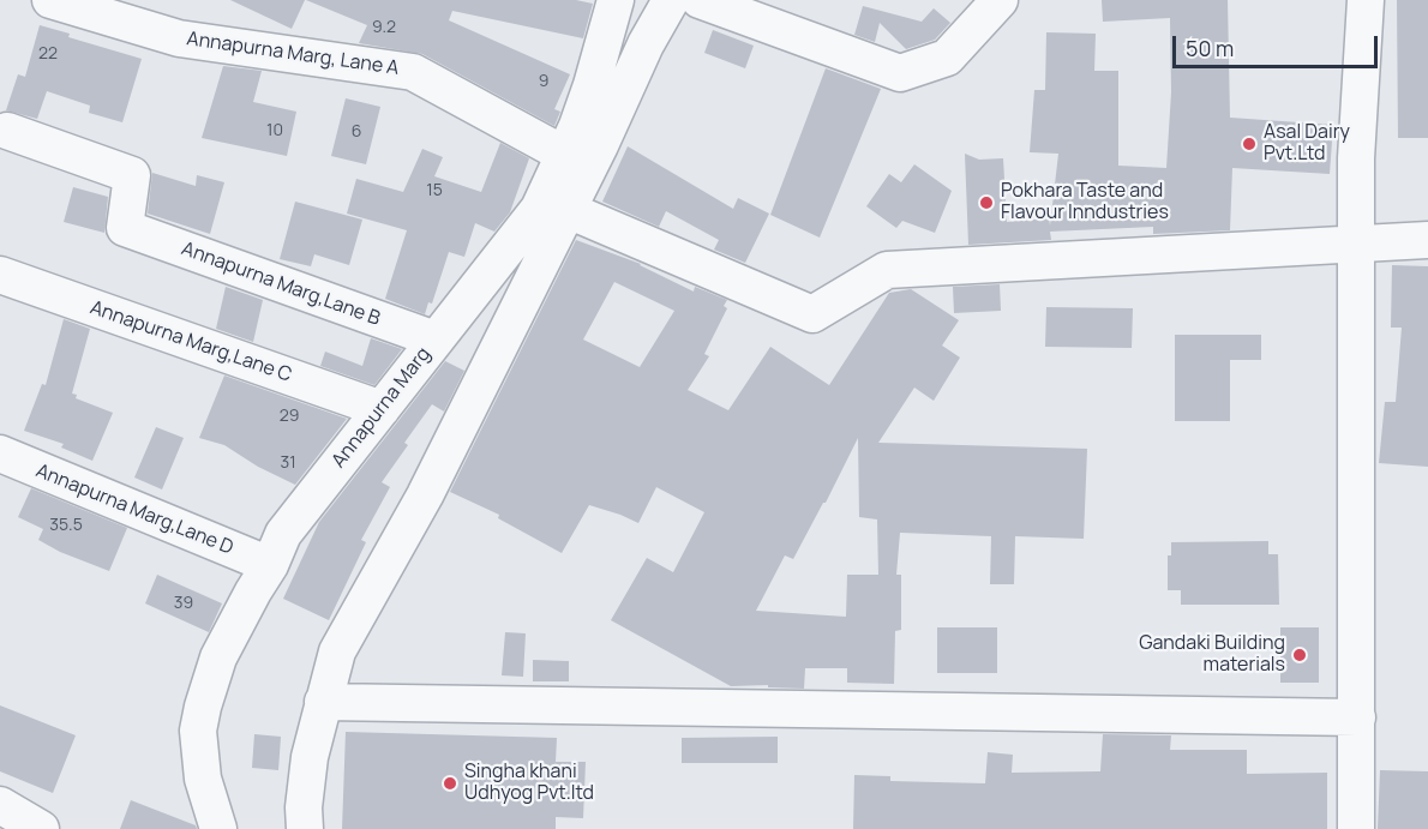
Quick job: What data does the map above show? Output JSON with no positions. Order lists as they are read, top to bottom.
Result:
{
  "streets": {
    "street": [
      "Annapurna Marg, Lane A",
      "Annapurna Marg,Lane B",
      "Annapurna Marg,Lane C",
      "Annapurna Marg",
      "Annapurna Marg,Lane D"
    ]
  },
  "crossings": [
    ["Annapurna Marg, Lane A", "Annapurna Marg"],
    ["Annapurna Marg,Lane B", "Annapurna Marg"],
    ["Annapurna Marg,Lane C", "Annapurna Marg"],
    ["Annapurna Marg", "Annapurna Marg,Lane D"]
  ],
  "places": [
    "Asal Dairy Pvt.Ltd",
    "Pokhara Taste and Flavour Inndustries",
    "Gandaki Building materials",
    "Singha khani Udhyog Pvt.ltd"
  ],
  "house_numbers": [
    "9.2",
    "22",
    "9",
    "10",
    "6",
    "15",
    "29",
    "31",
    "35.5",
    "39"
  ],
  "scale_bar": "50 m"
}
